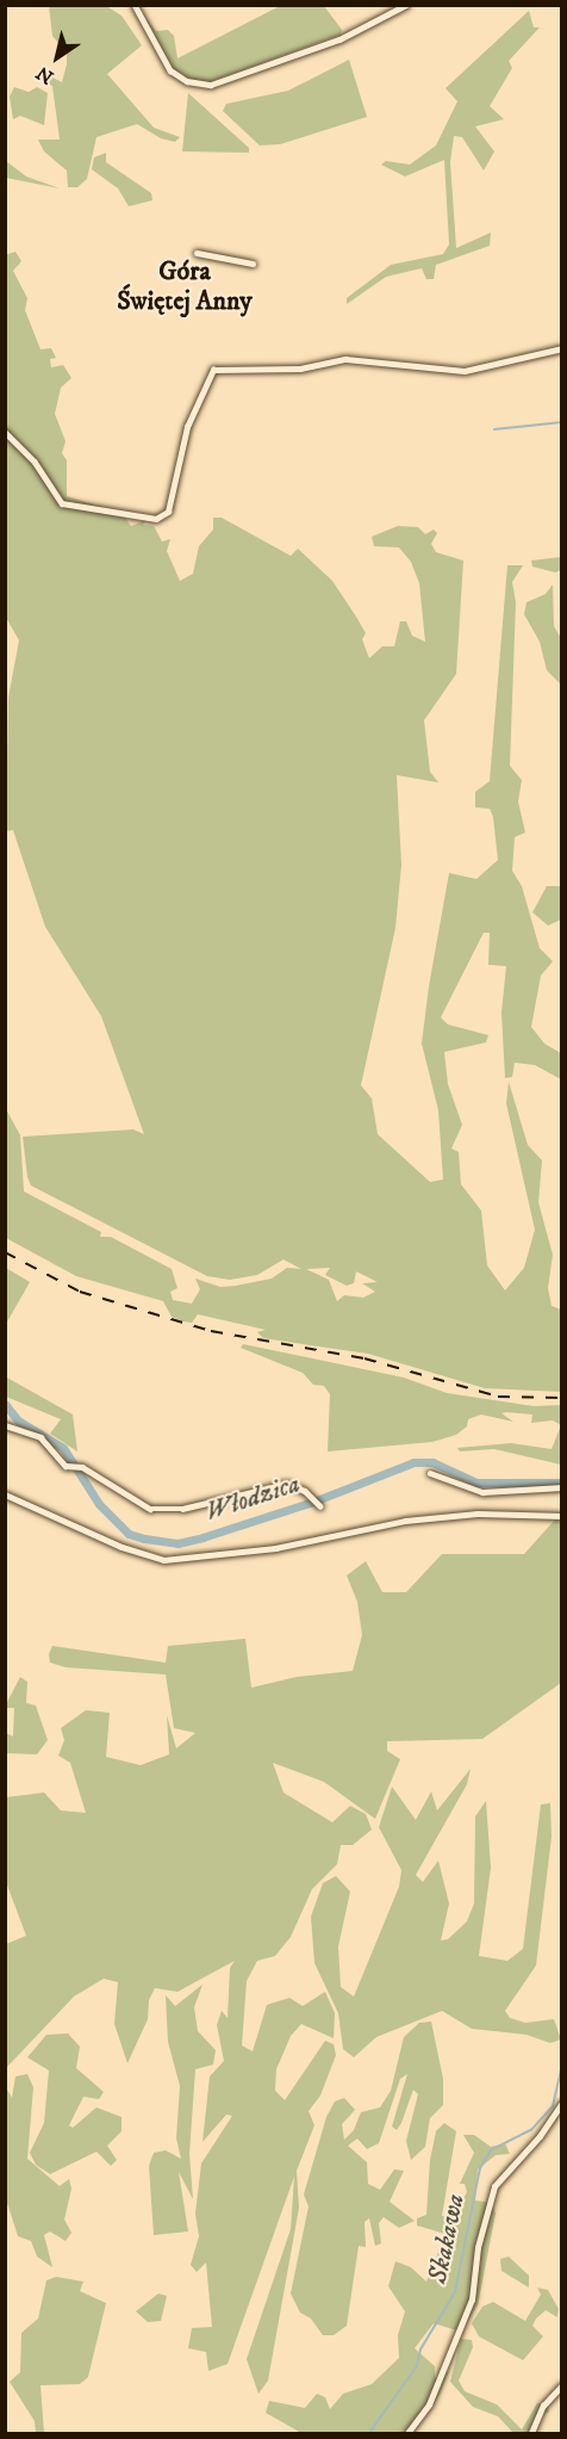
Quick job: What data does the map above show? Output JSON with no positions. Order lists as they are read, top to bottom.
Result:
{
  "districts": ["Góra Świętej Anny"],
  "water": ["Włodzica", "Skakawa"],
  "north": "bottom left"
}
